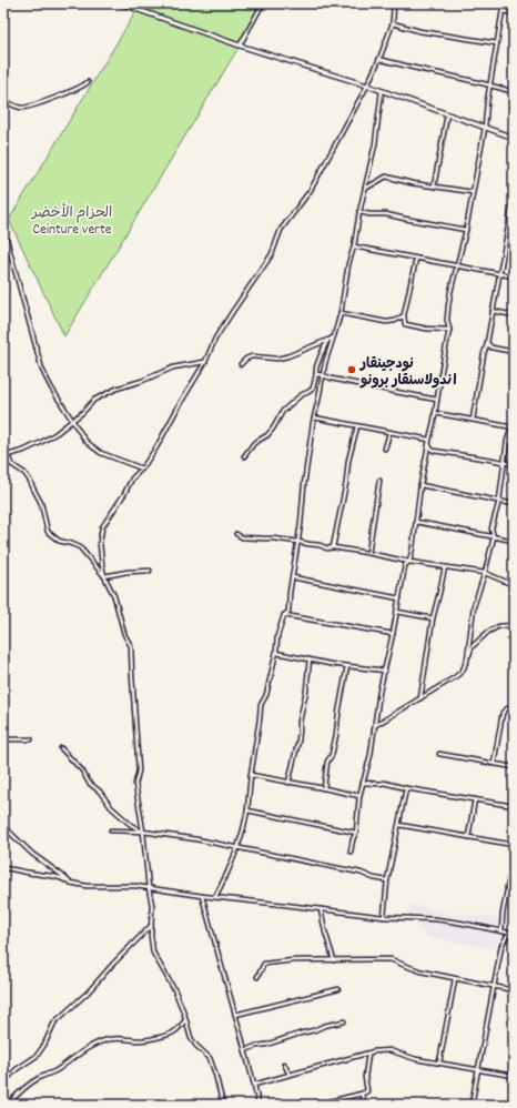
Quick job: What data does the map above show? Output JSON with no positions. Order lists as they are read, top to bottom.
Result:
{
  "parks": ["الحزام الأخضر Ceinture verte"],
  "places": ["نودجينقار اندولاسنقار برونو"]
}
